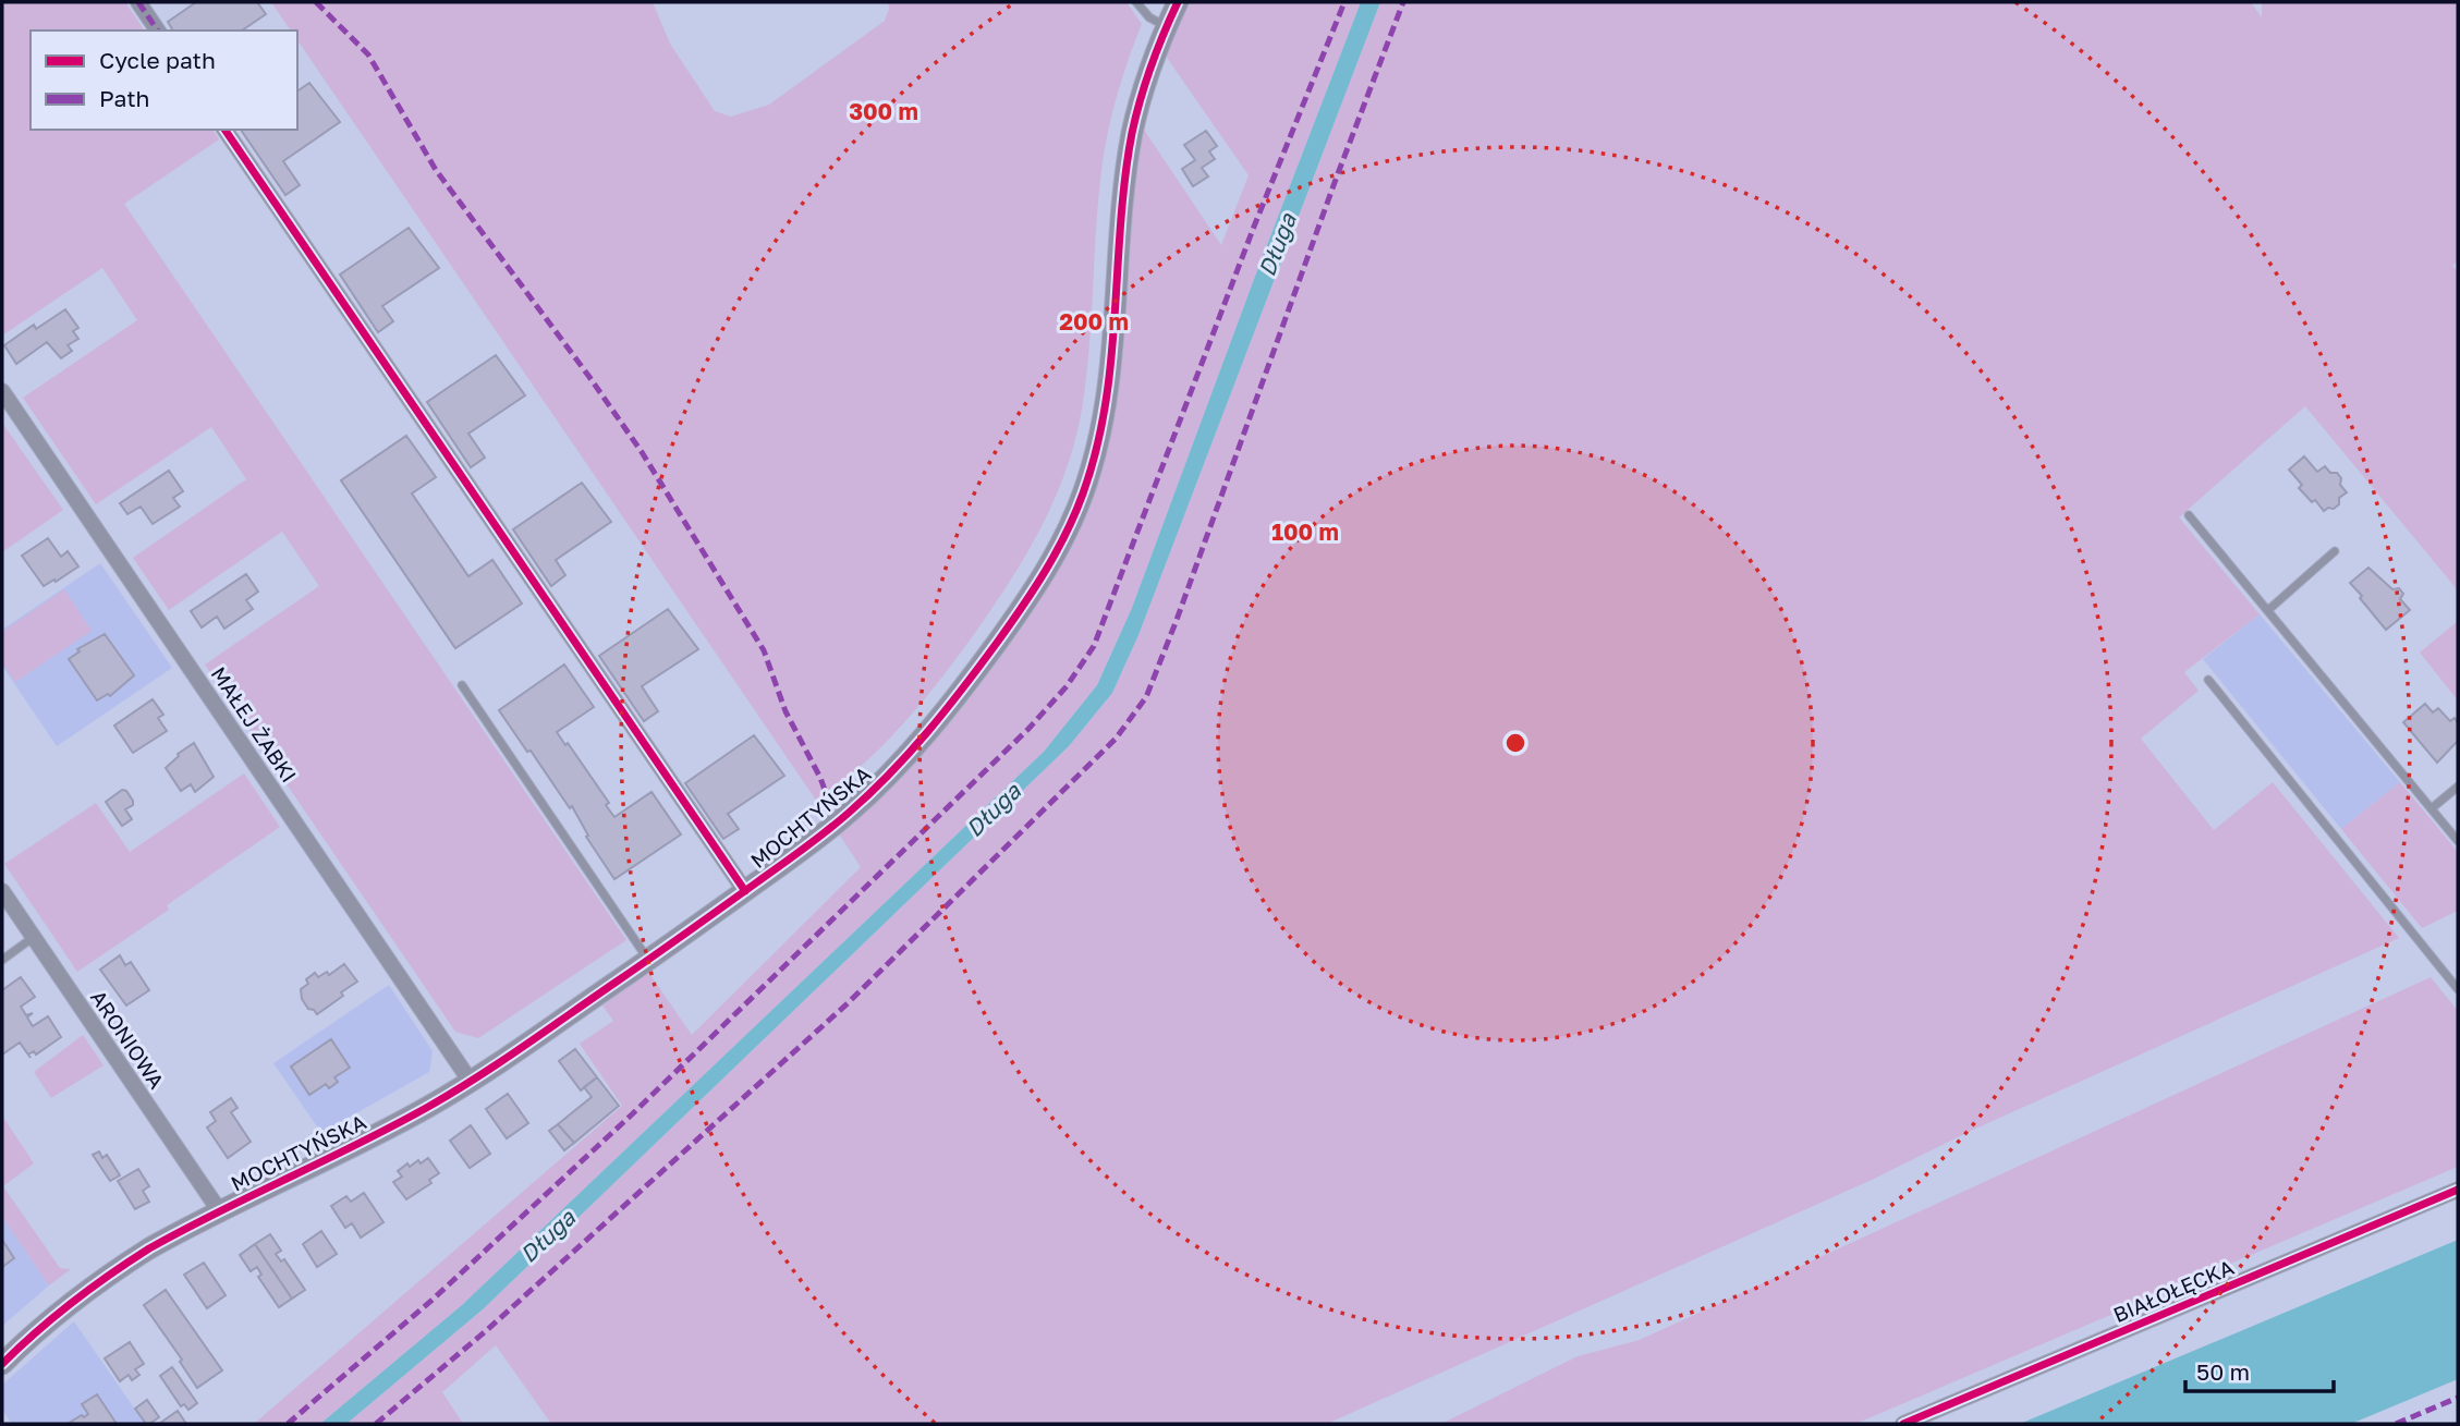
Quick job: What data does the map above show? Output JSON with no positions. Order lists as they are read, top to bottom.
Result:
{
  "streets": {
    "street": [
      "MAŁEJ ŻABKI",
      "MOCHTYŃSKA",
      "ARONIOWA",
      "BIAŁOŁĘCKA"
    ]
  },
  "crossings": [
    ["MAŁEJ ŻABKI", "MOCHTYŃSKA"],
    ["MOCHTYŃSKA", "ARONIOWA"]
  ],
  "water": ["Długa"],
  "legend": ["Cycle path", "Path"],
  "scale_bar": "50 m",
  "rings": ["300 m", "200 m", "100 m"]
}
